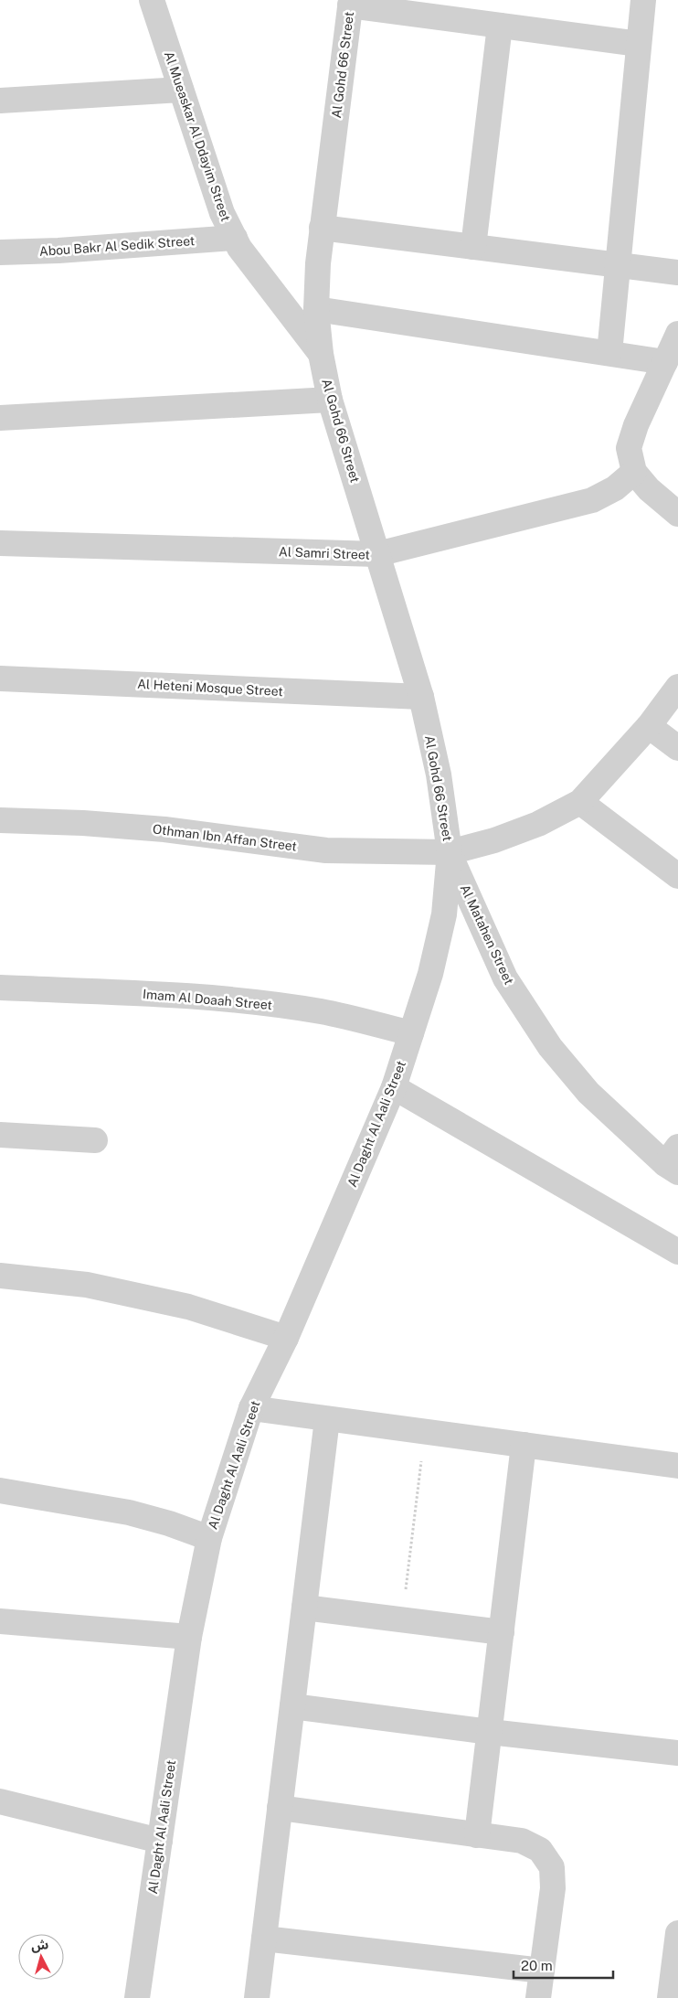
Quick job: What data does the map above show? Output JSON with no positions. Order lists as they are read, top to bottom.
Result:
{
  "streets": {
    "street": [
      "Al Gohd 66 Street",
      "Al Mueaskar Al Ddayim Street",
      "Abou Bakr Al Sedik Street",
      "Al Samri Street",
      "Al Heteni Mosque Street",
      "Othman Ibn Affan Street",
      "Al Matahen Street",
      "Imam Al Doaah Street",
      "Al Daght Al Aali Street"
    ]
  },
  "crossings": [
    ["Al Gohd 66 Street", "Al Mueaskar Al Ddayim Street"],
    ["Al Gohd 66 Street", "Al Samri Street"],
    ["Al Gohd 66 Street", "Al Heteni Mosque Street"],
    ["Al Gohd 66 Street", "Othman Ibn Affan Street"],
    ["Al Gohd 66 Street", "Al Matahen Street"],
    ["Al Gohd 66 Street", "Al Daght Al Aali Street"],
    ["Al Mueaskar Al Ddayim Street", "Abou Bakr Al Sedik Street"],
    ["Othman Ibn Affan Street", "Al Matahen Street"],
    ["Othman Ibn Affan Street", "Al Daght Al Aali Street"],
    ["Al Matahen Street", "Al Daght Al Aali Street"],
    ["Imam Al Doaah Street", "Al Daght Al Aali Street"]
  ],
  "scale_bar": "20 m",
  "north": "top"
}
